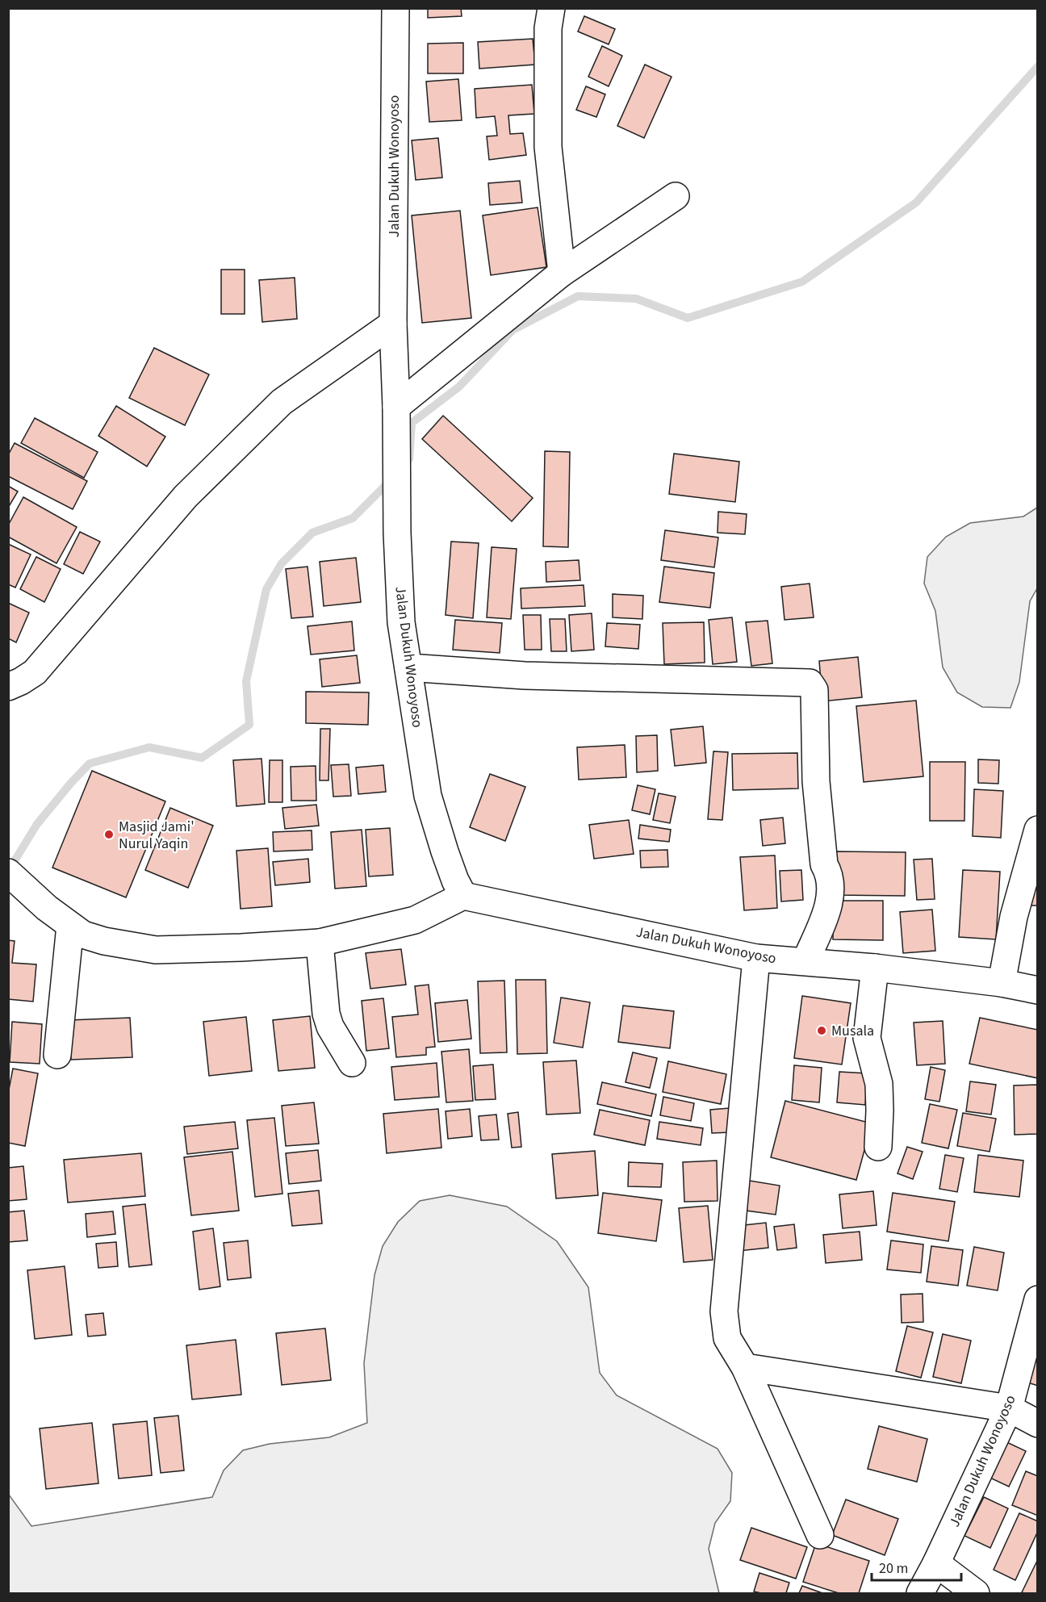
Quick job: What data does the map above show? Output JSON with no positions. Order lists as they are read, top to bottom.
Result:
{
  "streets": {
    "street": ["Jalan Dukuh Wonoyoso"]
  },
  "places": ["Masjid Jami' Nurul Yaqin", "Musala"],
  "scale_bar": "20 m"
}
